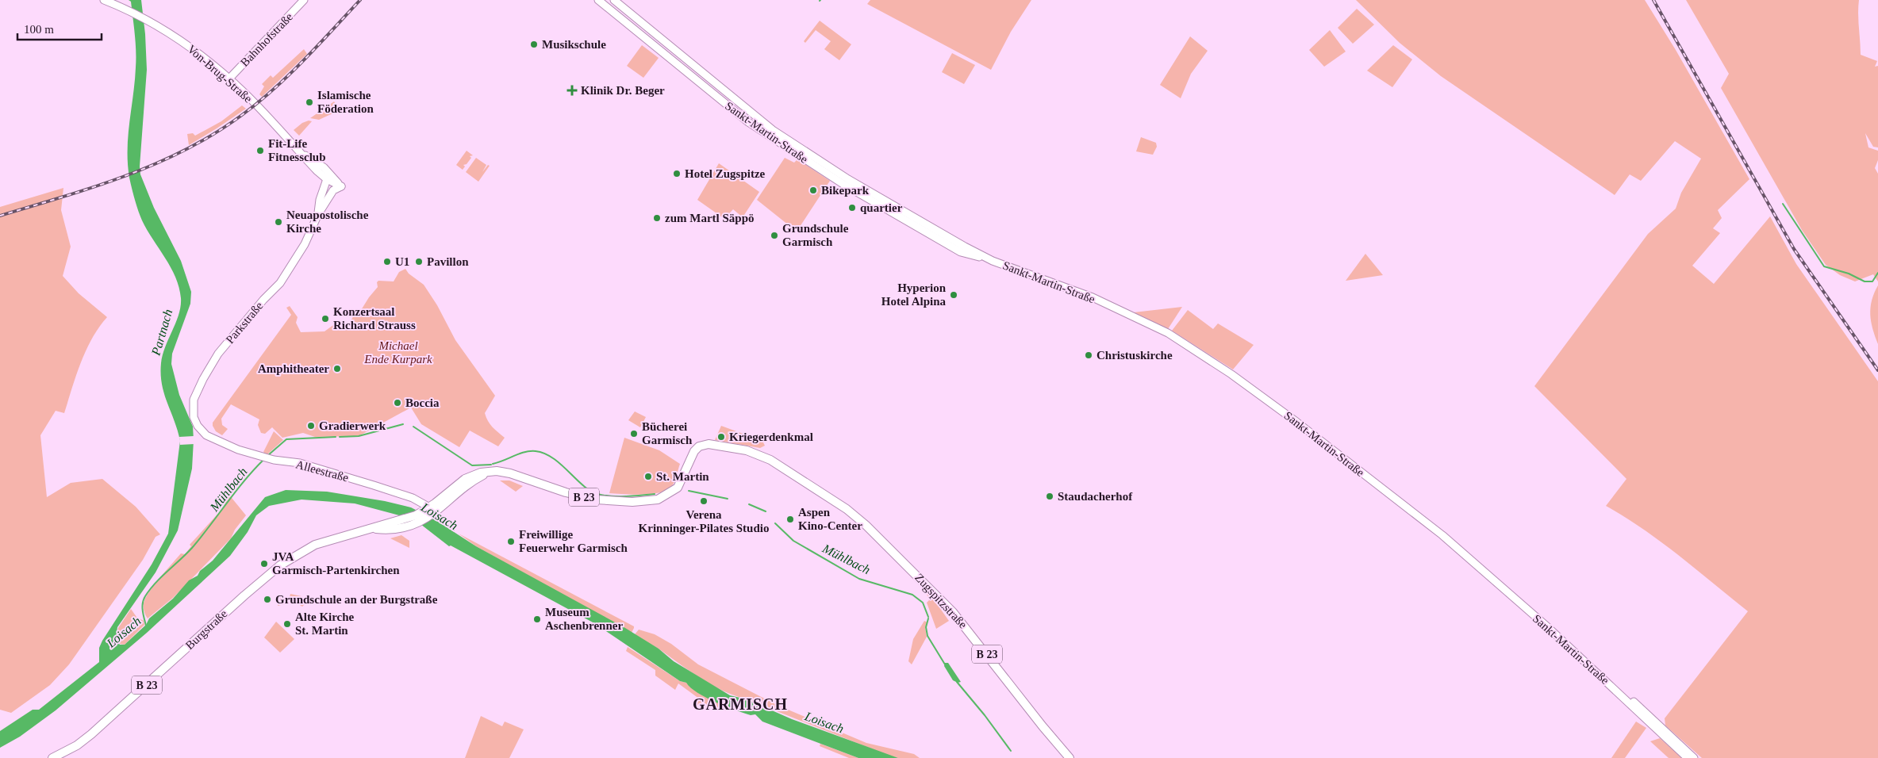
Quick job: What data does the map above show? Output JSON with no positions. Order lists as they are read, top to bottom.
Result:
{
  "streets": {
    "main road": [
      "Bahnhofstraße",
      "Von-Brug-Straße",
      "Sankt-Martin-Straße",
      "Parkstraße",
      "Alleestraße",
      "B 23",
      "Zugspitzstraße",
      "Burgstraße"
    ]
  },
  "crossings": [
    ["Bahnhofstraße", "Von-Brug-Straße"],
    ["Von-Brug-Straße", "Parkstraße"],
    ["Parkstraße", "Alleestraße"],
    ["Alleestraße", "Zugspitzstraße"],
    ["Alleestraße", "Burgstraße"],
    ["Zugspitzstraße", "Burgstraße"]
  ],
  "districts": ["GARMISCH"],
  "water": ["Partnach", "Mühlbach", "Loisach"],
  "parks": ["Michael Ende Kurpark"],
  "places": {
    "other": [
      "Musikschule",
      "Islamische Föderation",
      "Fit-Life Fitnessclub",
      "Hotel Zugspitze",
      "Bikepark",
      "quartier",
      "zum Martl Säppö",
      "Neuapostolische Kirche",
      "Grundschule Garmisch",
      "U1",
      "Pavillon",
      "Hyperion Hotel Alpina",
      "Konzertsaal Richard Strauss",
      "Christuskirche",
      "Amphitheater",
      "Boccia",
      "Gradierwerk",
      "Bücherei Garmisch",
      "Kriegerdenkmal",
      "St. Martin",
      "Staudacherhof",
      "Verena Krinninger-Pilates Studio",
      "Aspen Kino-Center",
      "Freiwillige Feuerwehr Garmisch",
      "JVA Garmisch-Partenkirchen",
      "Grundschule an der Burgstraße",
      "Museum Aschenbrenner",
      "Alte Kirche St. Martin"
    ],
    "health": ["Klinik Dr. Beger"]
  },
  "scale_bar": "100 m"
}
